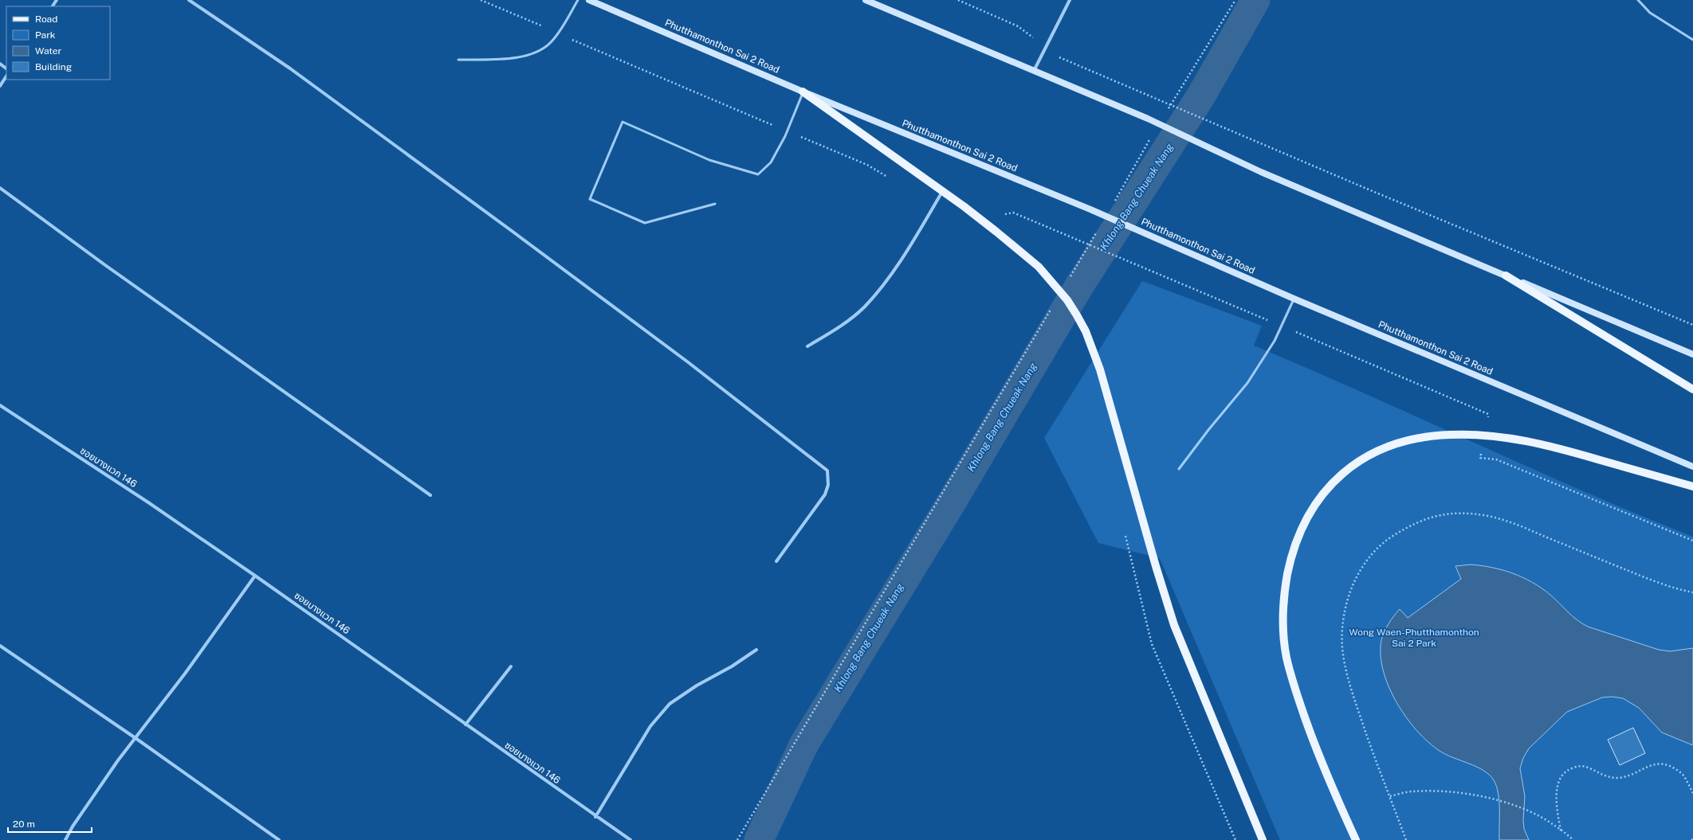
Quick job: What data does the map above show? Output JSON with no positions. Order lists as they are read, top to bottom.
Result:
{
  "streets": {
    "main road": ["Phutthamonthon Sai 2 Road"],
    "street": ["ซอยบางแวก 146"]
  },
  "water": ["Khlong Bang Chueak Nang"],
  "parks": ["Wong Waen-Phutthamonthon Sai 2 Park"],
  "legend": [
    "Road",
    "Park",
    "Water",
    "Building"
  ],
  "scale_bar": "20 m"
}
